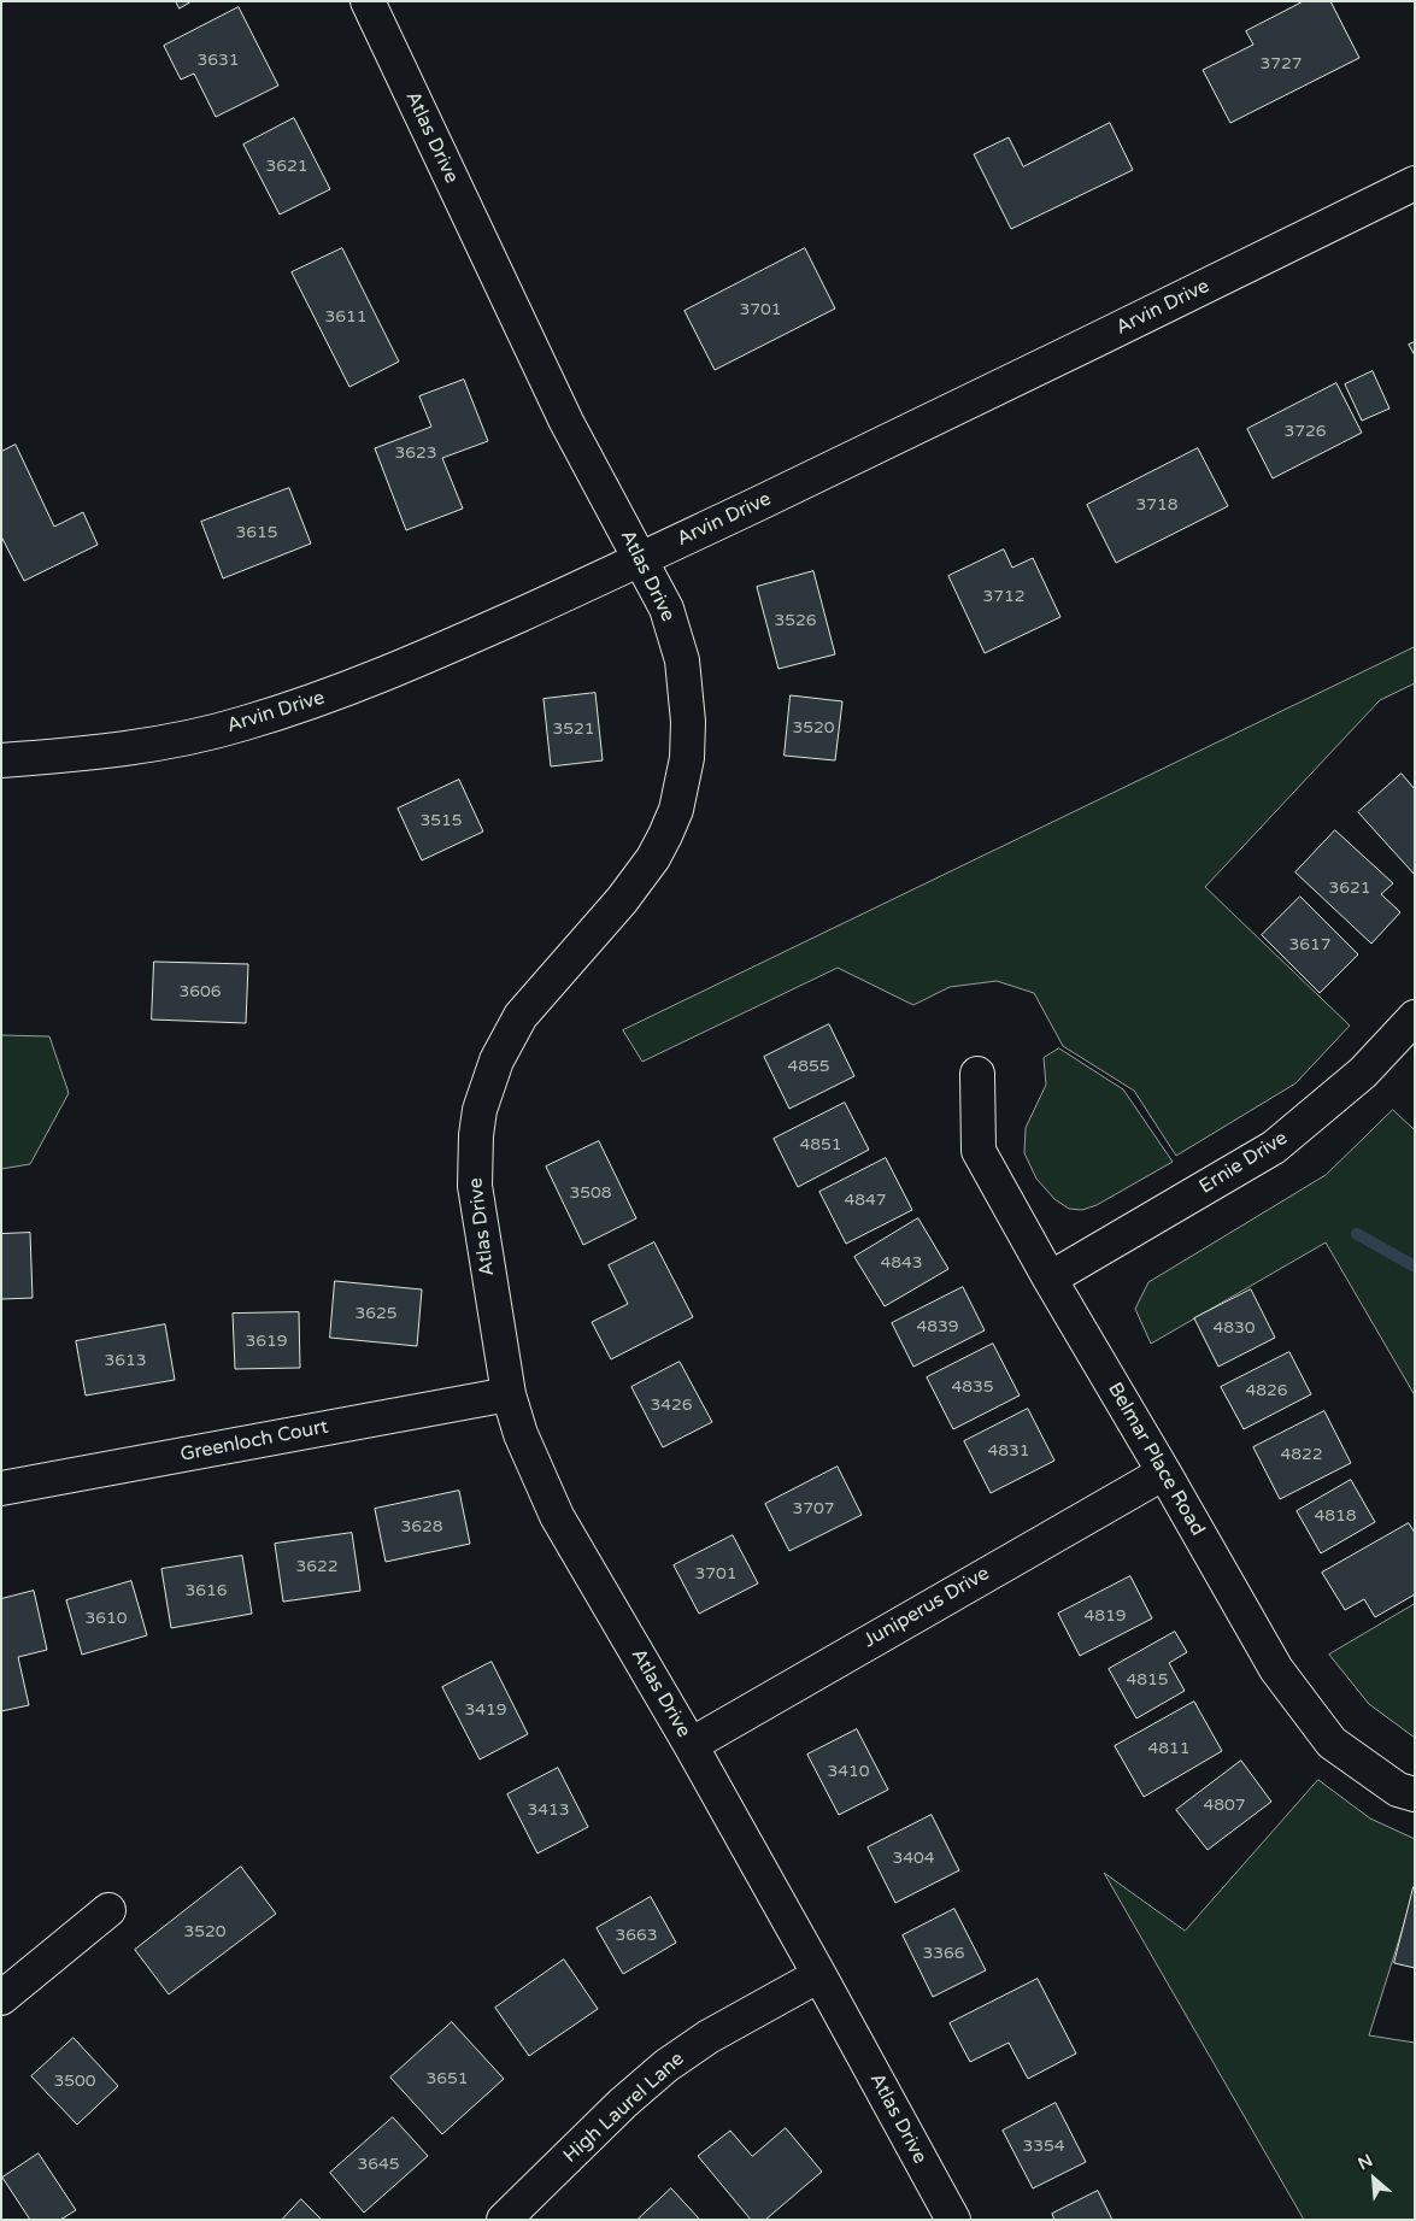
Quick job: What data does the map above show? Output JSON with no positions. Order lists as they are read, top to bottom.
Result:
{
  "streets": {
    "street": [
      "Atlas Drive",
      "Arvin Drive",
      "Ernie Drive",
      "Greenloch Court",
      "Belmar Place Road",
      "Juniperus Drive",
      "High Laurel Lane"
    ]
  },
  "crossings": [
    ["Atlas Drive", "Arvin Drive"],
    ["Atlas Drive", "Greenloch Court"],
    ["Atlas Drive", "Juniperus Drive"],
    ["Atlas Drive", "High Laurel Lane"],
    ["Ernie Drive", "Belmar Place Road"],
    ["Belmar Place Road", "Juniperus Drive"]
  ],
  "house_numbers": [
    "3631",
    "3727",
    "3621",
    "3701",
    "3611",
    "3726",
    "3623",
    "3718",
    "3615",
    "3712",
    "3526",
    "3520",
    "3521",
    "3515",
    "3621",
    "3617",
    "3606",
    "4855",
    "4851",
    "3508",
    "4847",
    "4843",
    "3625",
    "4839",
    "4830",
    "3619",
    "3613",
    "4835",
    "4826",
    "3426",
    "4831",
    "4822",
    "3707",
    "4818",
    "3628",
    "3622",
    "3701",
    "3616",
    "4819",
    "3610",
    "4815",
    "3419",
    "4811",
    "3410",
    "4807",
    "3413",
    "3404",
    "3520",
    "3663",
    "3366",
    "3651",
    "3500",
    "3354",
    "3645"
  ],
  "north": "top left"
}
